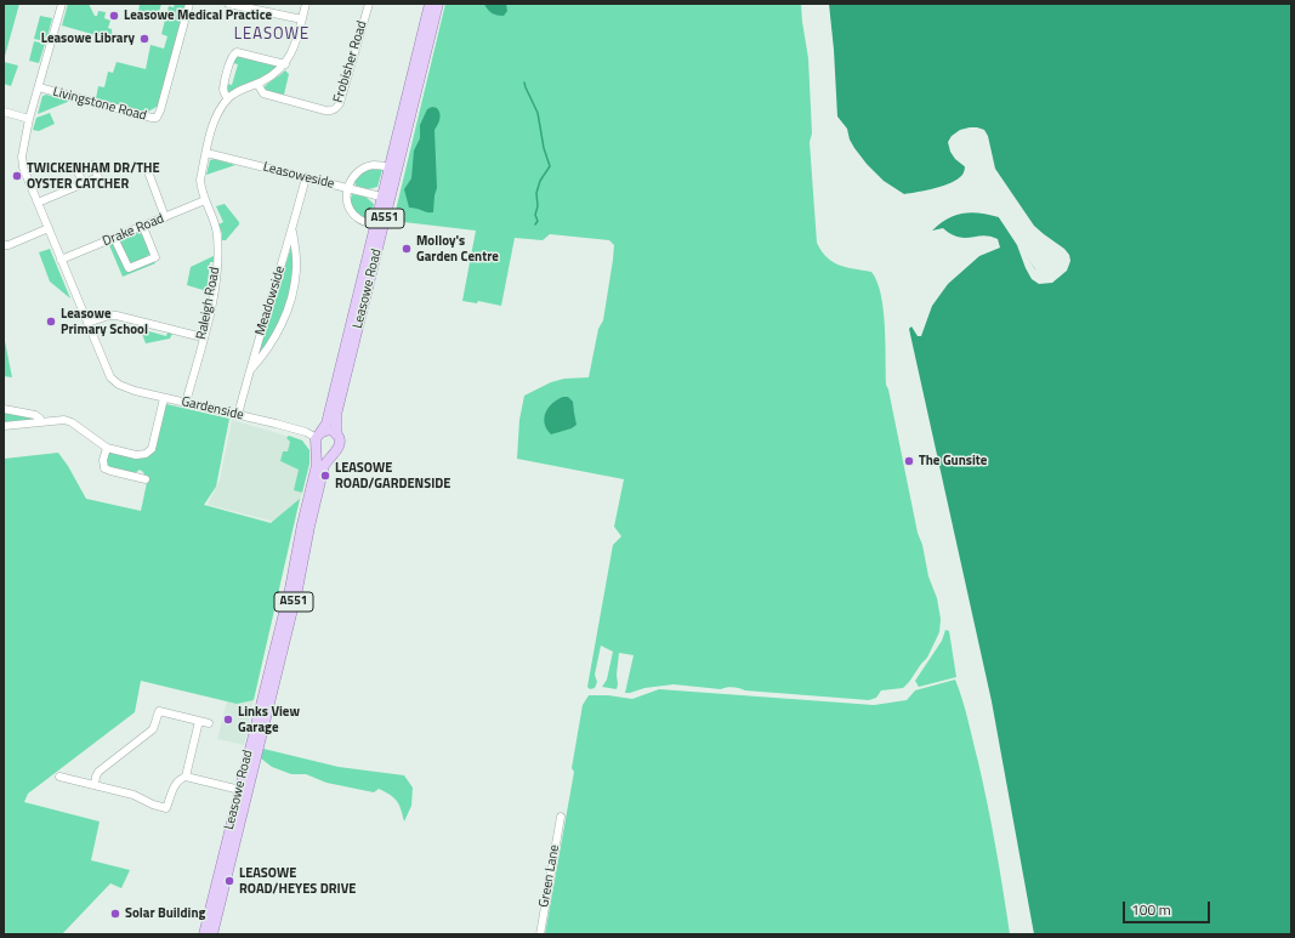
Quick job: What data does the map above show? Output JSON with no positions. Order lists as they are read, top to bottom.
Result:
{
  "streets": {
    "main road": ["A551", "Leasowe Road"],
    "street": [
      "Frobisher Road",
      "Livingstone Road",
      "Leasoweside",
      "Drake Road",
      "Meadowside",
      "Raleigh Road",
      "Gardenside",
      "Green Lane"
    ]
  },
  "crossings": [
    ["Frobisher Road", "Raleigh Road"],
    ["Leasoweside", "Leasowe Road"],
    ["Leasoweside", "Meadowside"],
    ["Leasoweside", "Raleigh Road"],
    ["Drake Road", "Raleigh Road"],
    ["Leasowe Road", "Gardenside"],
    ["Meadowside", "Gardenside"],
    ["Raleigh Road", "Gardenside"]
  ],
  "districts": ["LEASOWE"],
  "places": [
    "Leasowe Medical Practice",
    "Leasowe Library",
    "TWICKENHAM DR/THE OYSTER CATCHER",
    "Molloy's Garden Centre",
    "Leasowe Primary School",
    "The Gunsite",
    "LEASOWE ROAD/GARDENSIDE",
    "Links View Garage",
    "LEASOWE ROAD/HEYES DRIVE",
    "Solar Building"
  ],
  "scale_bar": "100 m"
}
